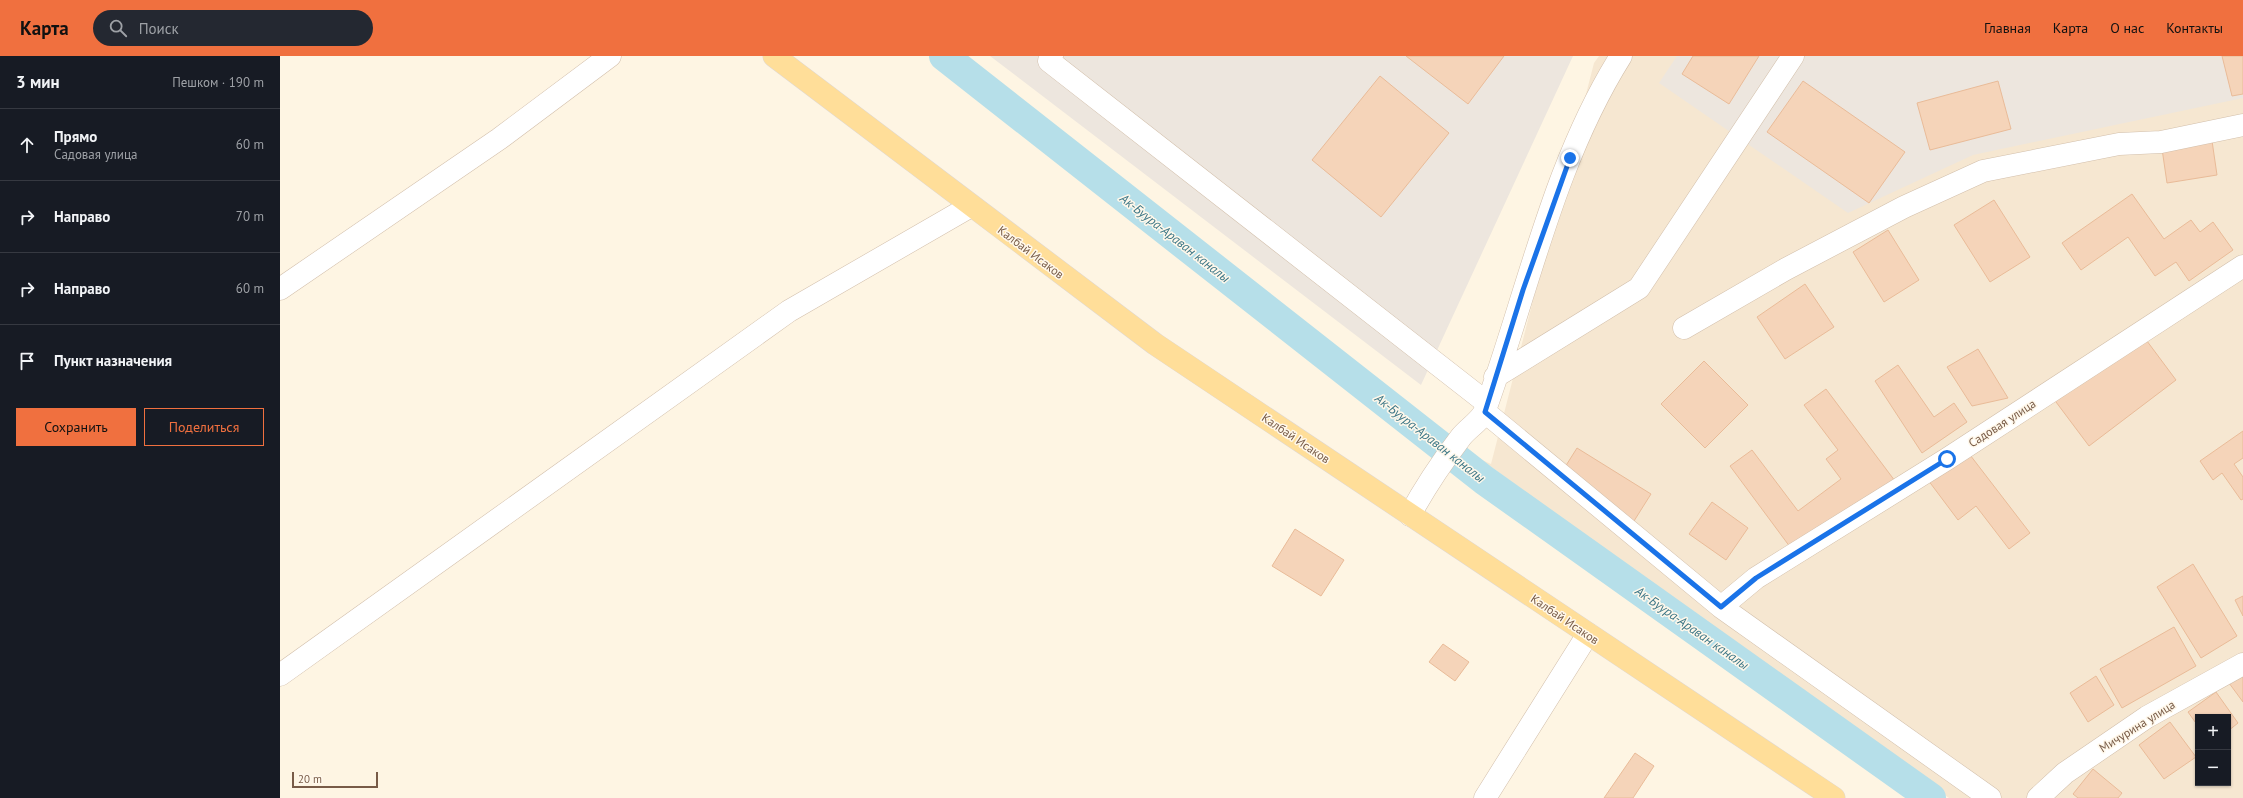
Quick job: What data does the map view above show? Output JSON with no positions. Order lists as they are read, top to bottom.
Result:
{
  "streets": {
    "main road": ["Калбай Исаков"],
    "street": ["Садовая улица", "Мичурина улица"]
  },
  "water": ["Ак-Буура-Араван каналы"],
  "scale_bar": "20 m",
  "page": {
    "header": "Карта",
    "search": "Поиск",
    "nav": [
      "Главная",
      "Карта",
      "О нас",
      "Контакты"
    ],
    "heading": ["3 мин", "Пешком · 190 m"],
    "list": [
      ["Прямо", "Садовая улица", "60 m"],
      ["Направо", "70 m"],
      ["Направо", "60 m"],
      "Пункт назначения"
    ],
    "buttons": ["Сохранить", "Поделиться"],
    "map_buttons": ["+", "−"],
    "scale": "20 m"
  }
}
